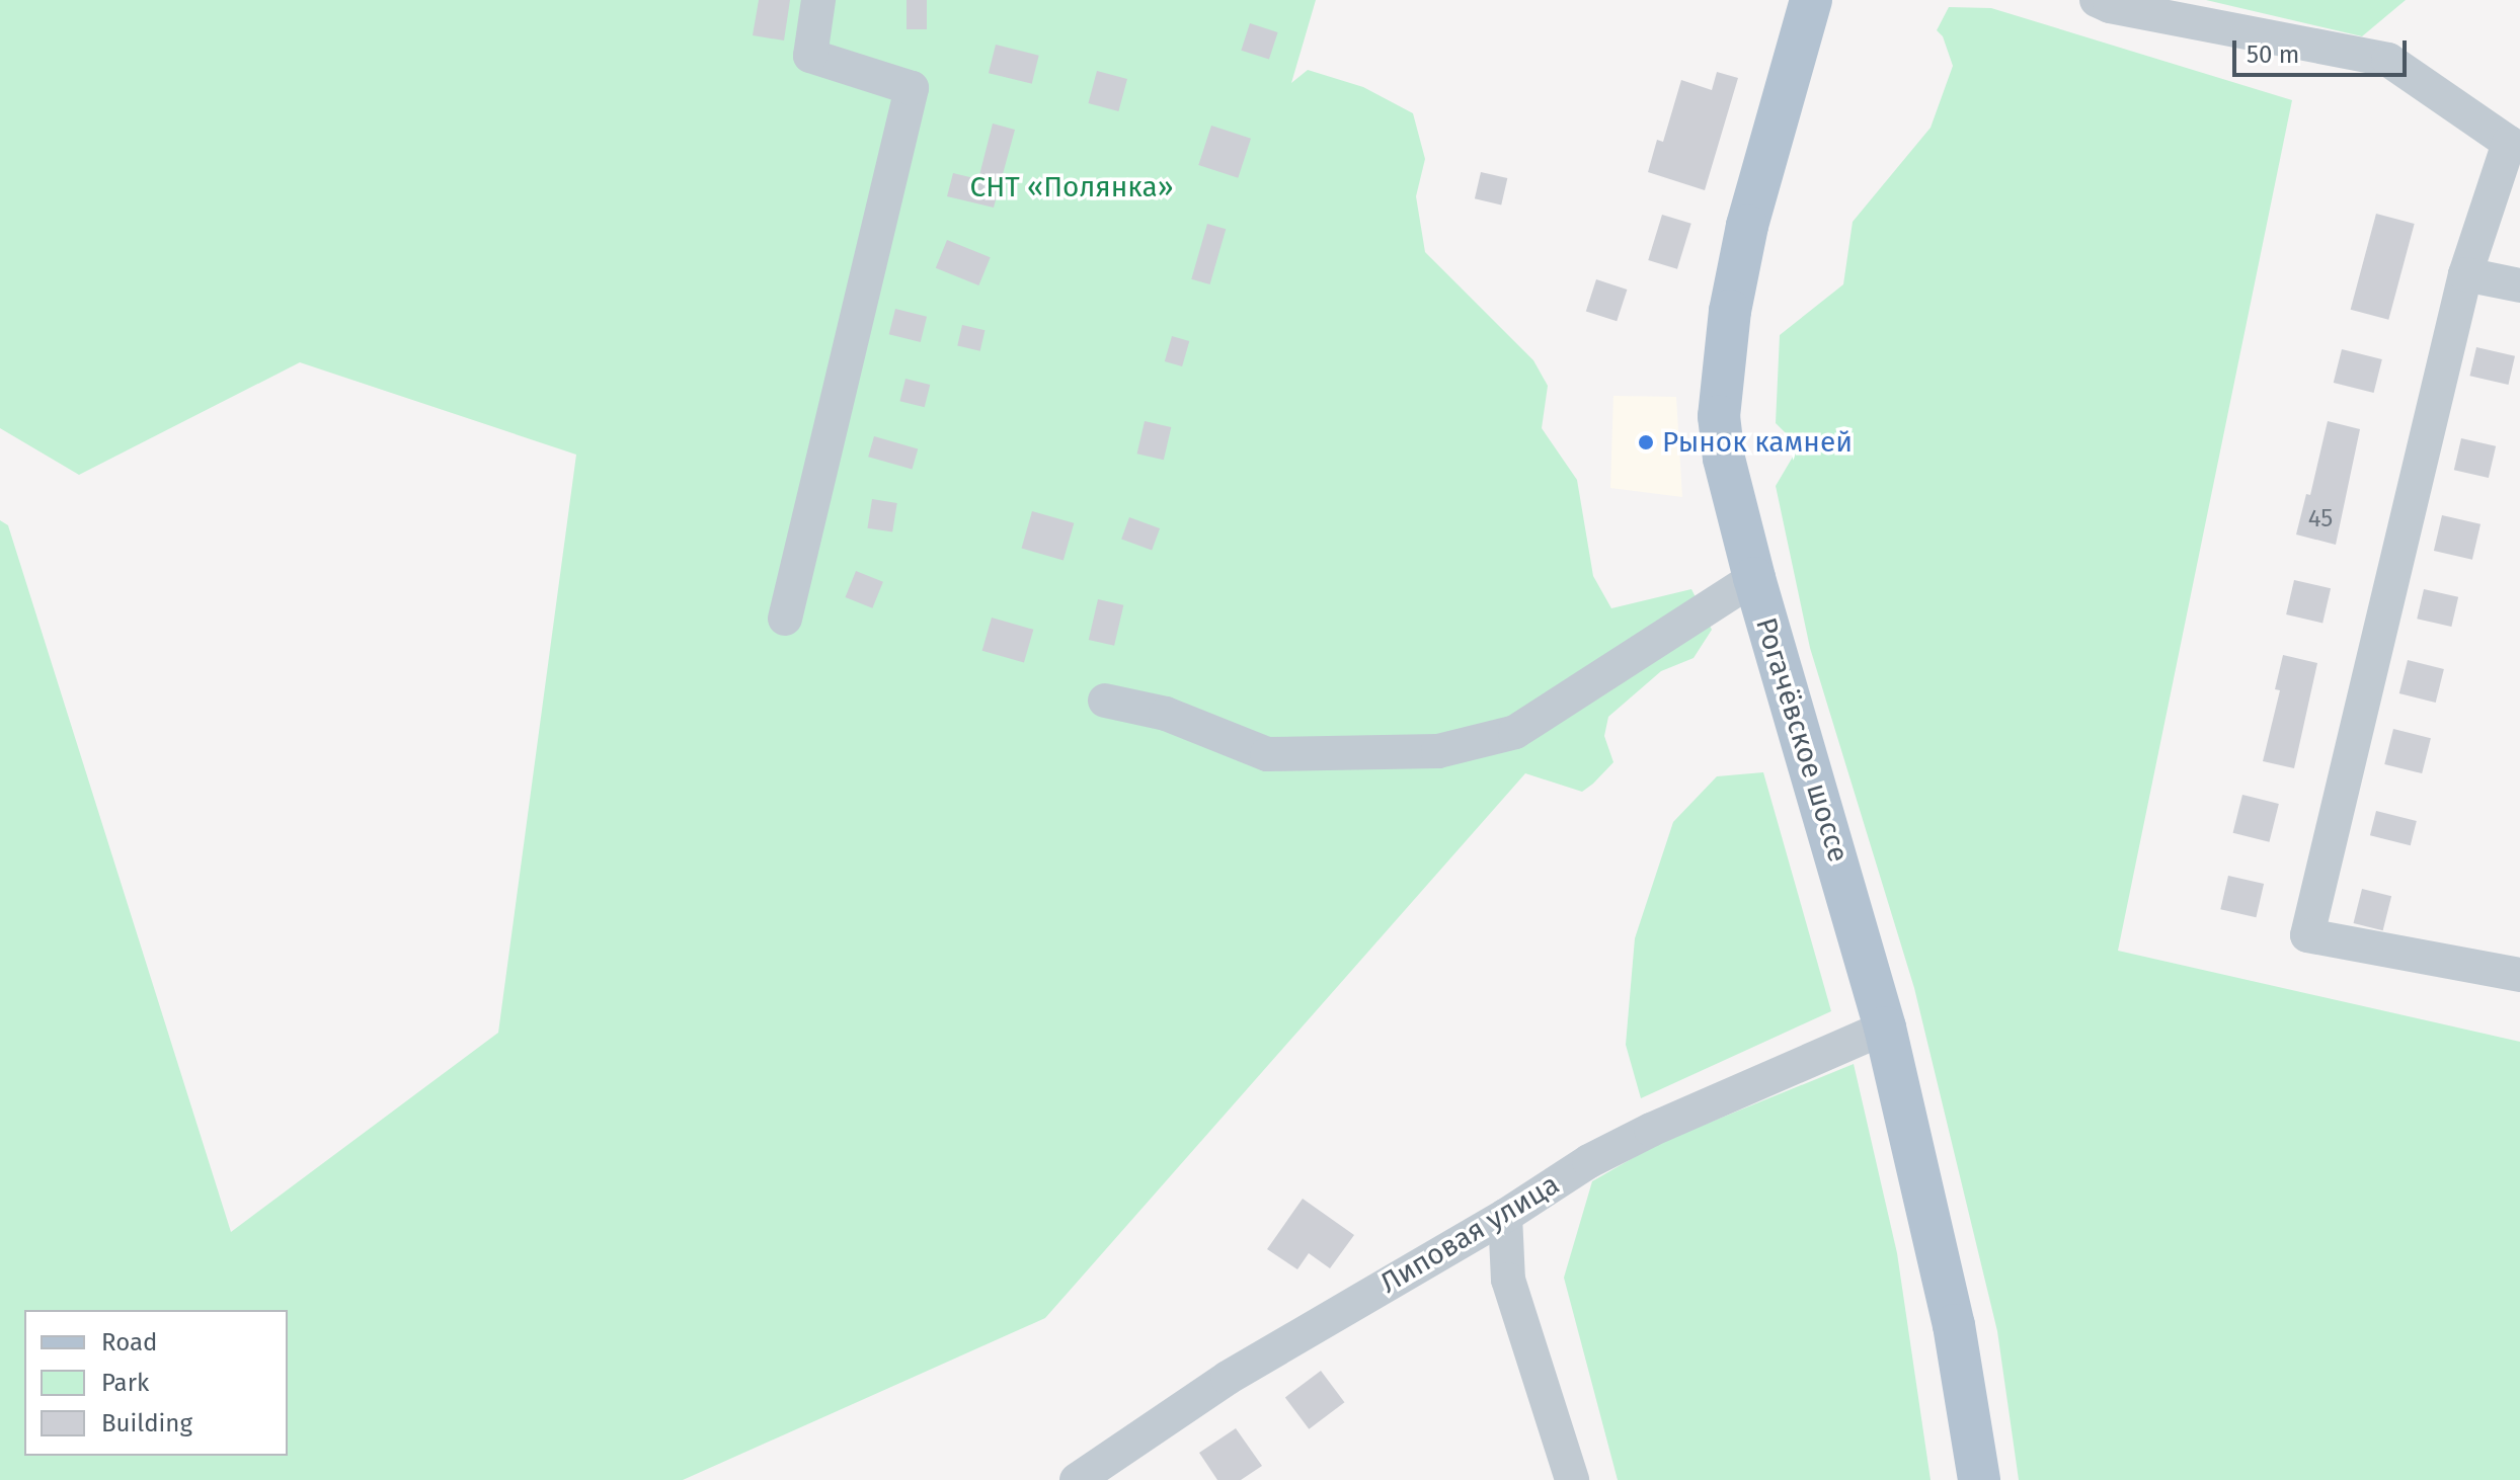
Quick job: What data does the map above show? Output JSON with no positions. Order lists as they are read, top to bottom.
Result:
{
  "streets": {
    "main road": ["Рогачёвское шоссе"],
    "street": ["Липовая улица"]
  },
  "crossings": [
    ["Рогачёвское шоссе", "Липовая улица"]
  ],
  "parks": ["СНТ «Полянка»"],
  "places": ["Рынок камней"],
  "house_numbers": ["45"],
  "legend": ["Road", "Park", "Building"],
  "scale_bar": "50 m"
}
